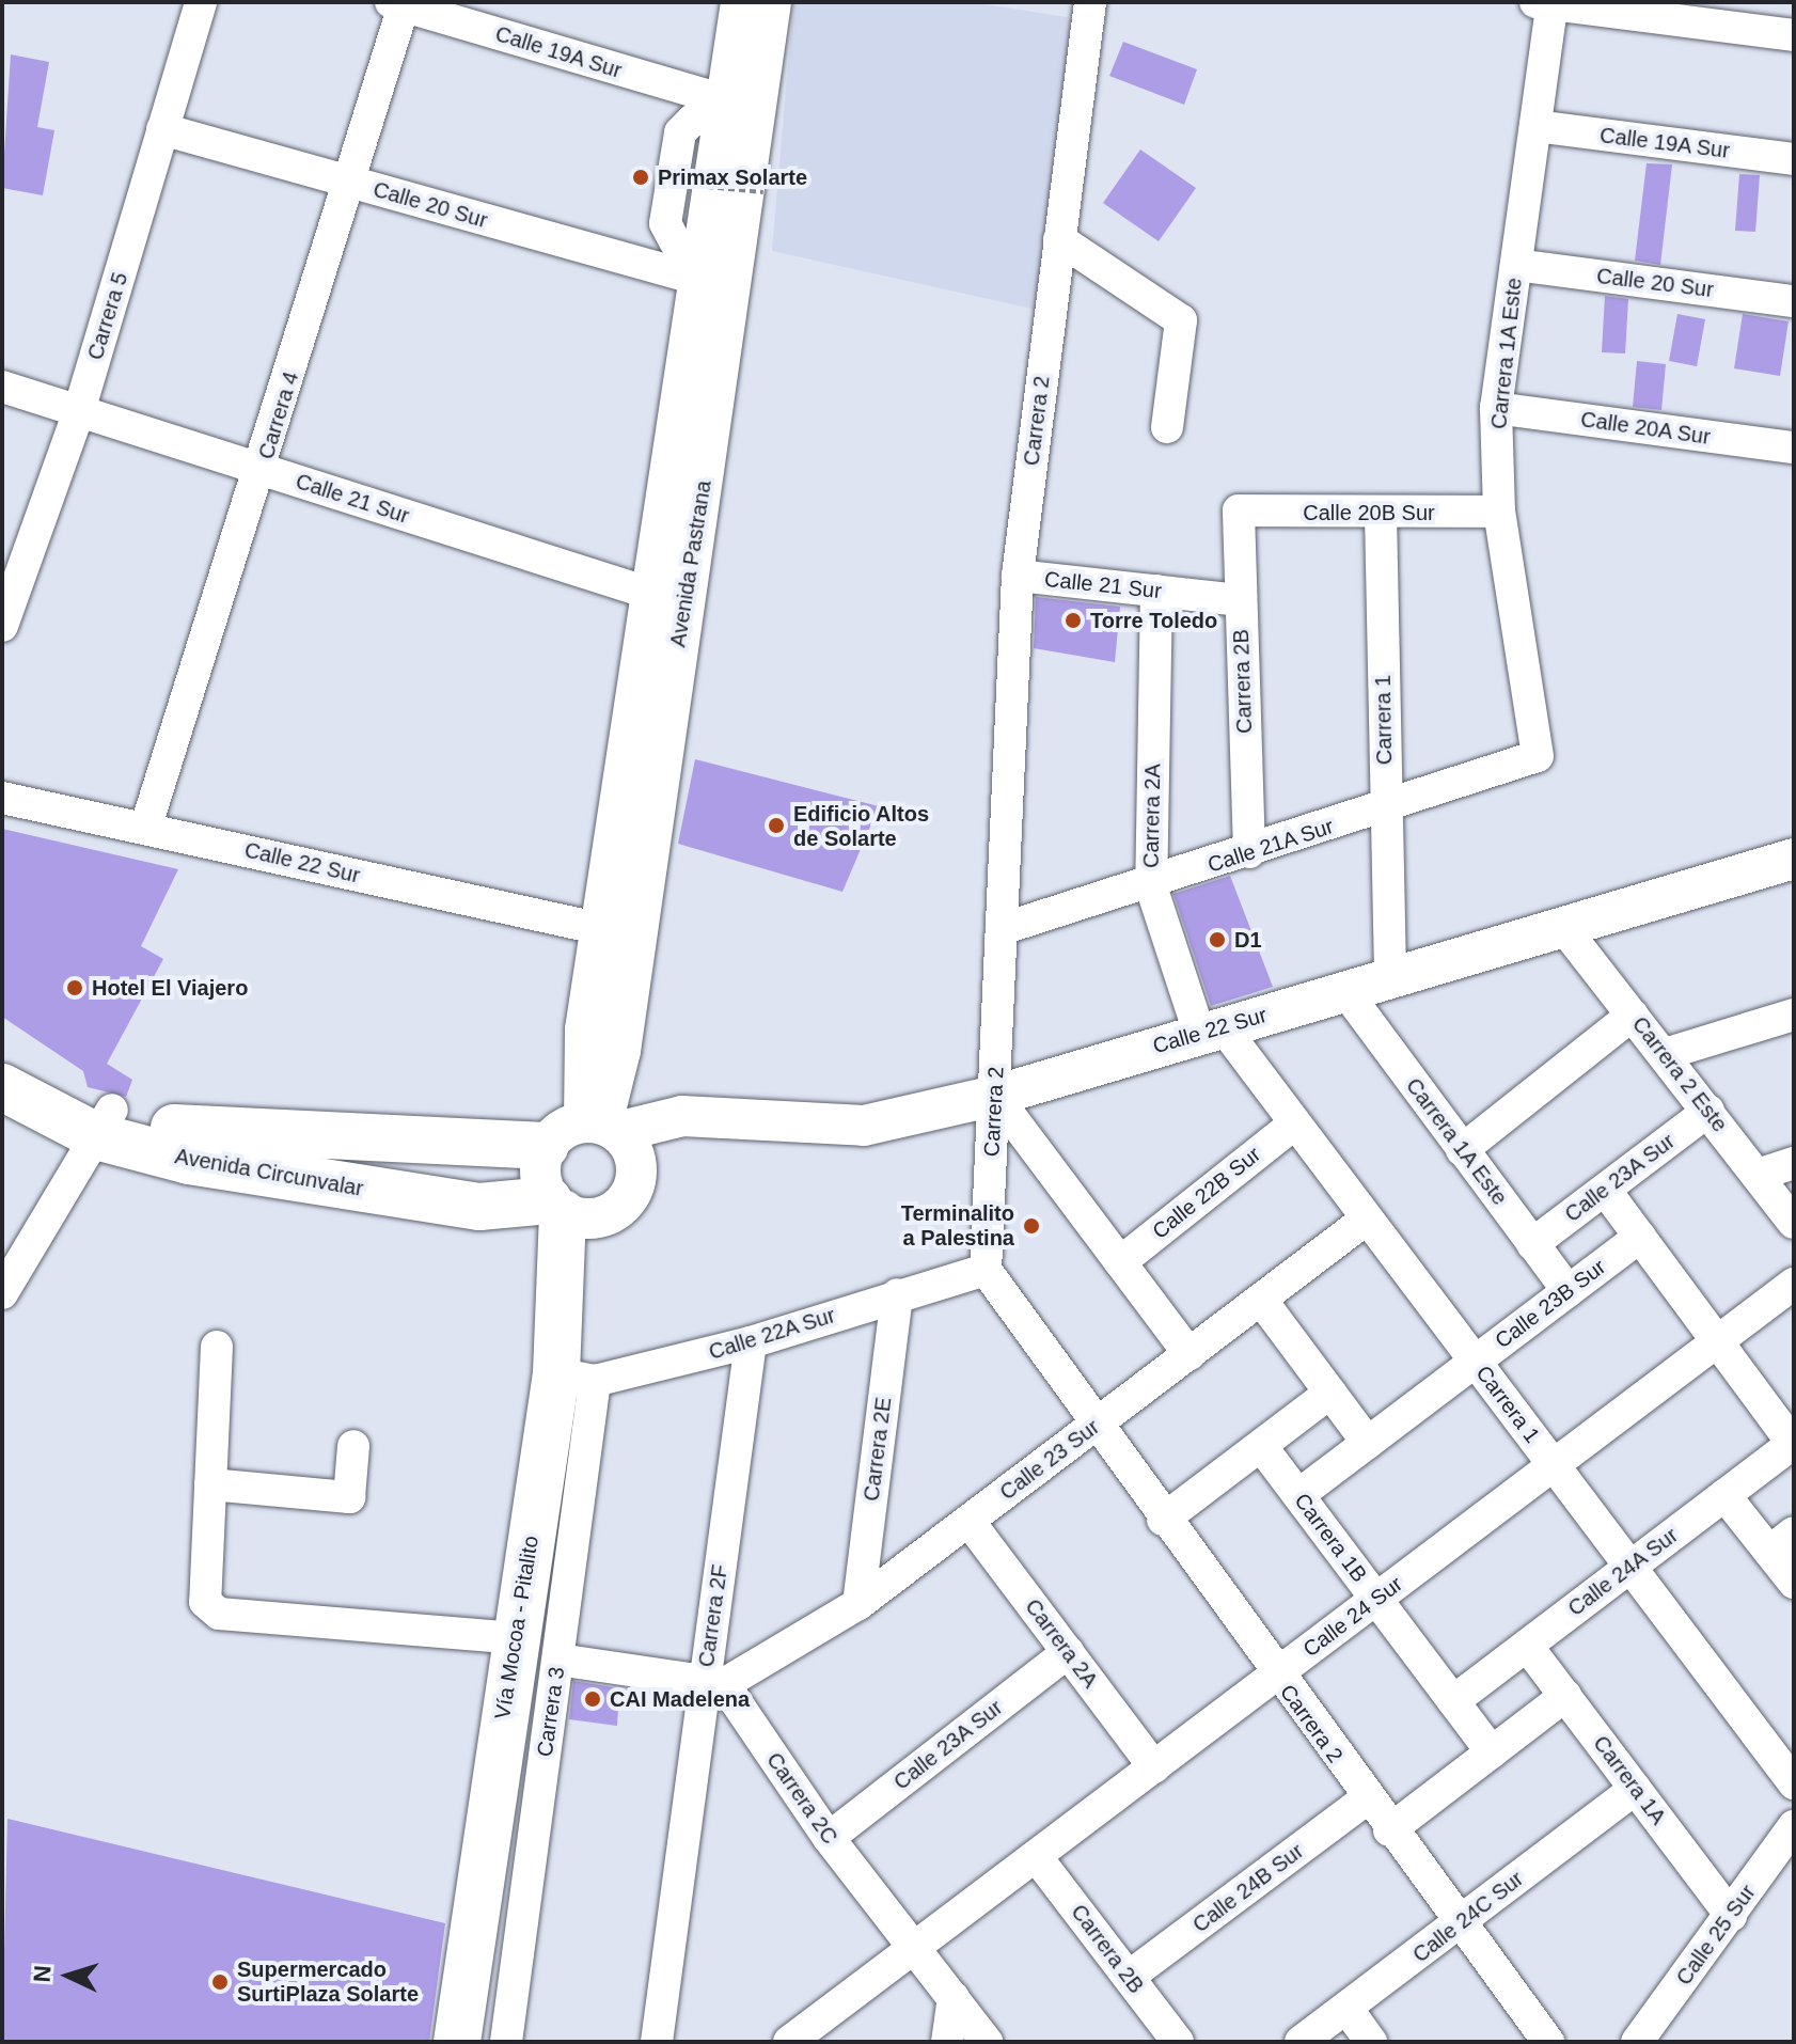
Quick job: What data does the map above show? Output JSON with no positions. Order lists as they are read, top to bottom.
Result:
{
  "streets": {
    "highway": ["Avenida Circunvalar", "Vía Mocoa - Pitalito"],
    "main road": ["Avenida Pastrana", "Calle 22 Sur"],
    "street": [
      "Calle 19A Sur",
      "Calle 20 Sur",
      "Carrera 5",
      "Carrera 1A Este",
      "Carrera 4",
      "Carrera 2",
      "Calle 20A Sur",
      "Calle 21 Sur",
      "Calle 20B Sur",
      "Carrera 2B",
      "Carrera 1",
      "Carrera 2A",
      "Calle 21A Sur",
      "Carrera 2 Este",
      "Calle 23A Sur",
      "Calle 22B Sur",
      "Calle 23B Sur",
      "Calle 22A Sur",
      "Carrera 2E",
      "Calle 23 Sur",
      "Carrera 1B",
      "Calle 24A Sur",
      "Carrera 2F",
      "Calle 24 Sur",
      "Carrera 3",
      "Carrera 1A",
      "Carrera 2C",
      "Calle 24B Sur",
      "Calle 24C Sur",
      "Calle 25 Sur"
    ]
  },
  "crossings": [
    ["Calle 19A Sur", "Carrera 1A Este"],
    ["Calle 19A Sur", "Carrera 4"],
    ["Calle 19A Sur", "Avenida Pastrana"],
    ["Calle 20 Sur", "Carrera 5"],
    ["Calle 20 Sur", "Carrera 1A Este"],
    ["Calle 20 Sur", "Carrera 4"],
    ["Calle 20 Sur", "Avenida Pastrana"],
    ["Carrera 5", "Calle 21 Sur"],
    ["Carrera 1A Este", "Calle 20A Sur"],
    ["Carrera 1A Este", "Calle 20B Sur"],
    ["Carrera 1A Este", "Calle 21A Sur"],
    ["Carrera 1A Este", "Calle 22 Sur"],
    ["Carrera 1A Este", "Calle 23A Sur"],
    ["Carrera 1A Este", "Calle 23B Sur"],
    ["Carrera 4", "Calle 21 Sur"],
    ["Carrera 4", "Calle 22 Sur"],
    ["Carrera 2", "Calle 21 Sur"],
    ["Carrera 2", "Calle 21A Sur"],
    ["Carrera 2", "Calle 22 Sur"],
    ["Carrera 2", "Calle 22A Sur"],
    ["Carrera 2", "Calle 23 Sur"],
    ["Carrera 2", "Calle 24 Sur"],
    ["Carrera 2", "Calle 24B Sur"],
    ["Carrera 2", "Calle 24C Sur"],
    ["Calle 21 Sur", "Avenida Pastrana"],
    ["Calle 21 Sur", "Carrera 2B"],
    ["Calle 21 Sur", "Carrera 2A"],
    ["Calle 20B Sur", "Carrera 2B"],
    ["Calle 20B Sur", "Carrera 1"],
    ["Avenida Pastrana", "Calle 22 Sur"],
    ["Avenida Pastrana", "Avenida Circunvalar"],
    ["Carrera 2B", "Calle 21A Sur"],
    ["Carrera 2B", "Calle 24 Sur"],
    ["Carrera 2B", "Calle 24B Sur"],
    ["Carrera 1", "Carrera 2A"],
    ["Carrera 1", "Calle 21A Sur"],
    ["Carrera 1", "Calle 22 Sur"],
    ["Carrera 1", "Calle 22B Sur"],
    ["Carrera 1", "Calle 23B Sur"],
    ["Carrera 1", "Calle 23 Sur"],
    ["Carrera 1", "Calle 24A Sur"],
    ["Carrera 1", "Calle 24 Sur"],
    ["Carrera 2A", "Calle 21A Sur"],
    ["Carrera 2A", "Calle 22 Sur"],
    ["Carrera 2A", "Calle 23A Sur"],
    ["Carrera 2A", "Calle 23 Sur"],
    ["Carrera 2A", "Calle 24 Sur"],
    ["Calle 22 Sur", "Carrera 2 Este"],
    ["Calle 22 Sur", "Avenida Circunvalar"],
    ["Carrera 2 Este", "Calle 23A Sur"],
    ["Avenida Circunvalar", "Vía Mocoa - Pitalito"],
    ["Calle 23A Sur", "Carrera 2C"],
    ["Calle 23B Sur", "Carrera 1B"],
    ["Calle 22A Sur", "Carrera 2E"],
    ["Calle 22A Sur", "Carrera 2F"],
    ["Calle 22A Sur", "Vía Mocoa - Pitalito"],
    ["Calle 22A Sur", "Carrera 3"],
    ["Carrera 2E", "Calle 23 Sur"],
    ["Calle 23 Sur", "Carrera 2F"],
    ["Calle 23 Sur", "Carrera 2C"],
    ["Carrera 1B", "Calle 24A Sur"],
    ["Carrera 1B", "Calle 24 Sur"],
    ["Calle 24A Sur", "Carrera 1A"],
    ["Carrera 2F", "Carrera 2C"],
    ["Calle 24 Sur", "Carrera 2C"],
    ["Vía Mocoa - Pitalito", "Carrera 3"],
    ["Carrera 1A", "Calle 24C Sur"],
    ["Carrera 1A", "Calle 25 Sur"]
  ],
  "places": [
    "Primax Solarte",
    "Torre Toledo",
    "Edificio Altos de Solarte",
    "D1",
    "Hotel El Viajero",
    "Terminalito a Palestina",
    "CAI Madelena",
    "Supermercado SurtiPlaza Solarte"
  ],
  "north": "left"
}
